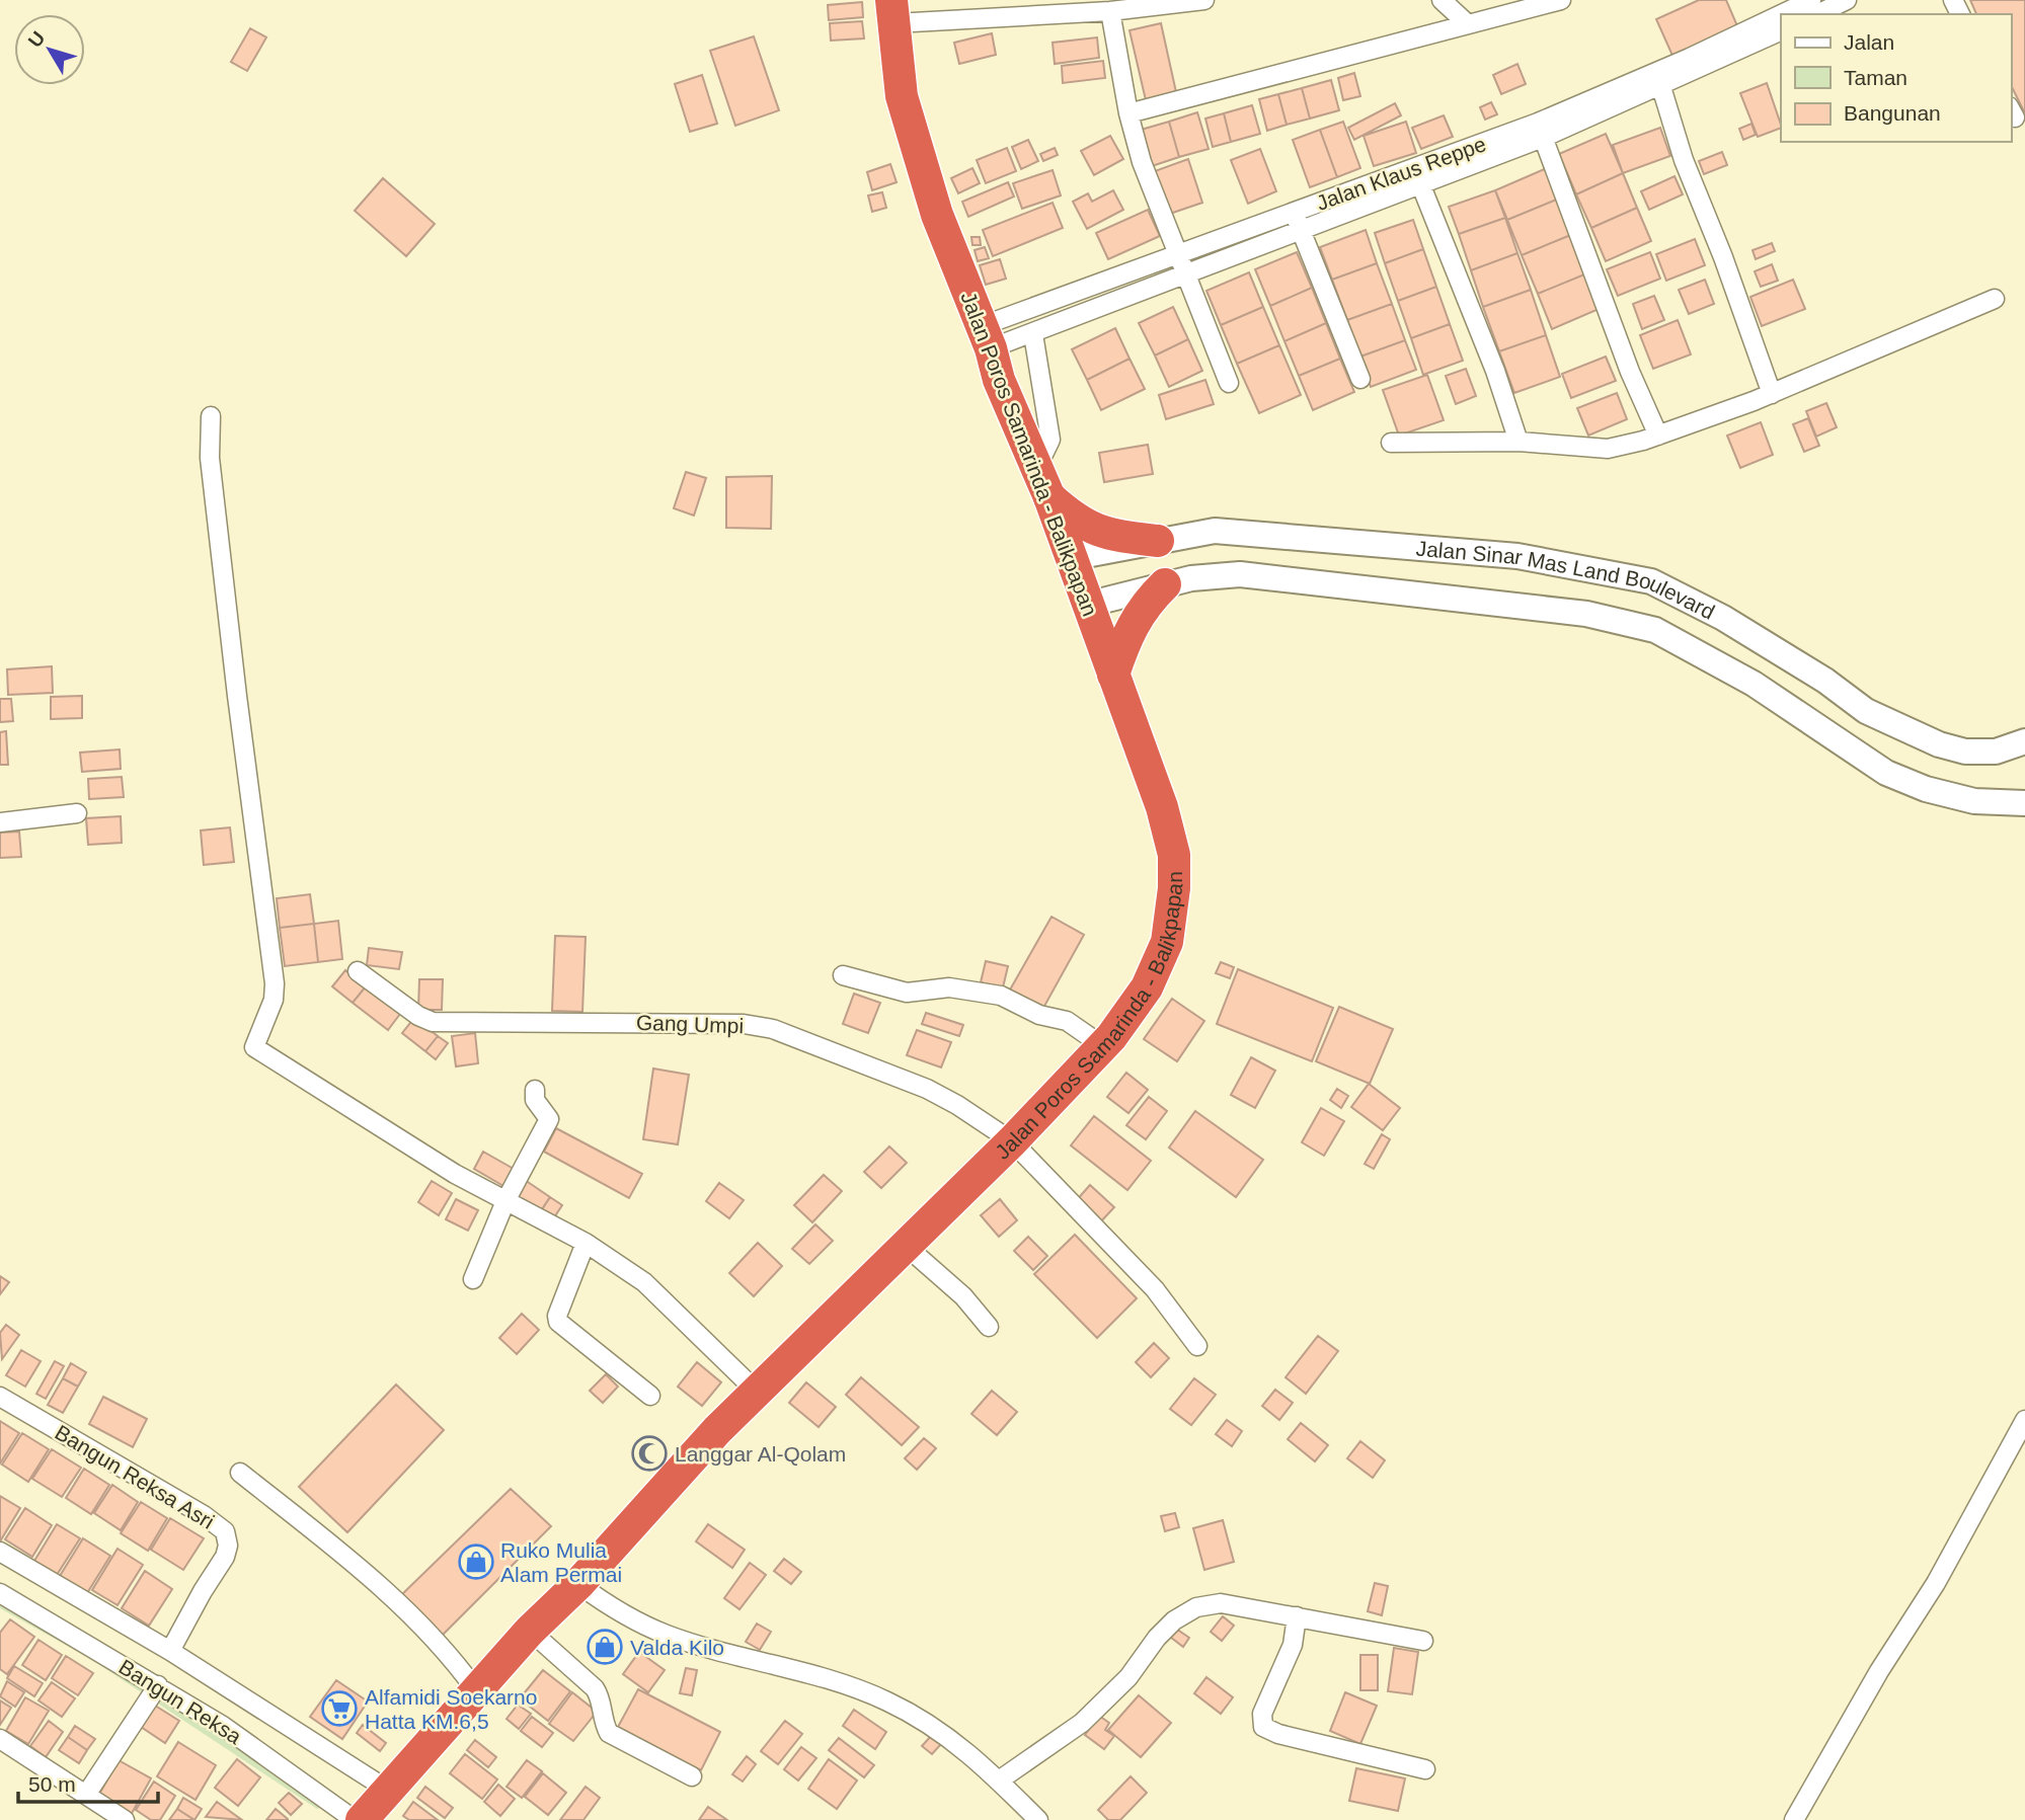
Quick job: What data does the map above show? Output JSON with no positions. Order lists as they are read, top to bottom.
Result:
{
  "streets": {
    "highway": ["Jalan Poros Samarinda - Balikpapan"],
    "street": [
      "Jalan Klaus Reppe",
      "Jalan Sinar Mas Land Boulevard",
      "Gang Umpi",
      "Bangun Reksa Asri",
      "Bangun Reksa"
    ]
  },
  "crossings": [
    ["Jalan Klaus Reppe", "Jalan Poros Samarinda - Balikpapan"],
    ["Jalan Poros Samarinda - Balikpapan", "Jalan Sinar Mas Land Boulevard"],
    ["Jalan Poros Samarinda - Balikpapan", "Gang Umpi"]
  ],
  "places": {
    "mosque": ["Langgar Al-Qolam"],
    "shop": ["Ruko Mulia Alam Permai", "Valda Kilo"],
    "supermarket": ["Alfamidi Soekarno Hatta KM.6,5"]
  },
  "legend": ["Jalan", "Taman", "Bangunan"],
  "scale_bar": "50 m",
  "north": "top left"
}
